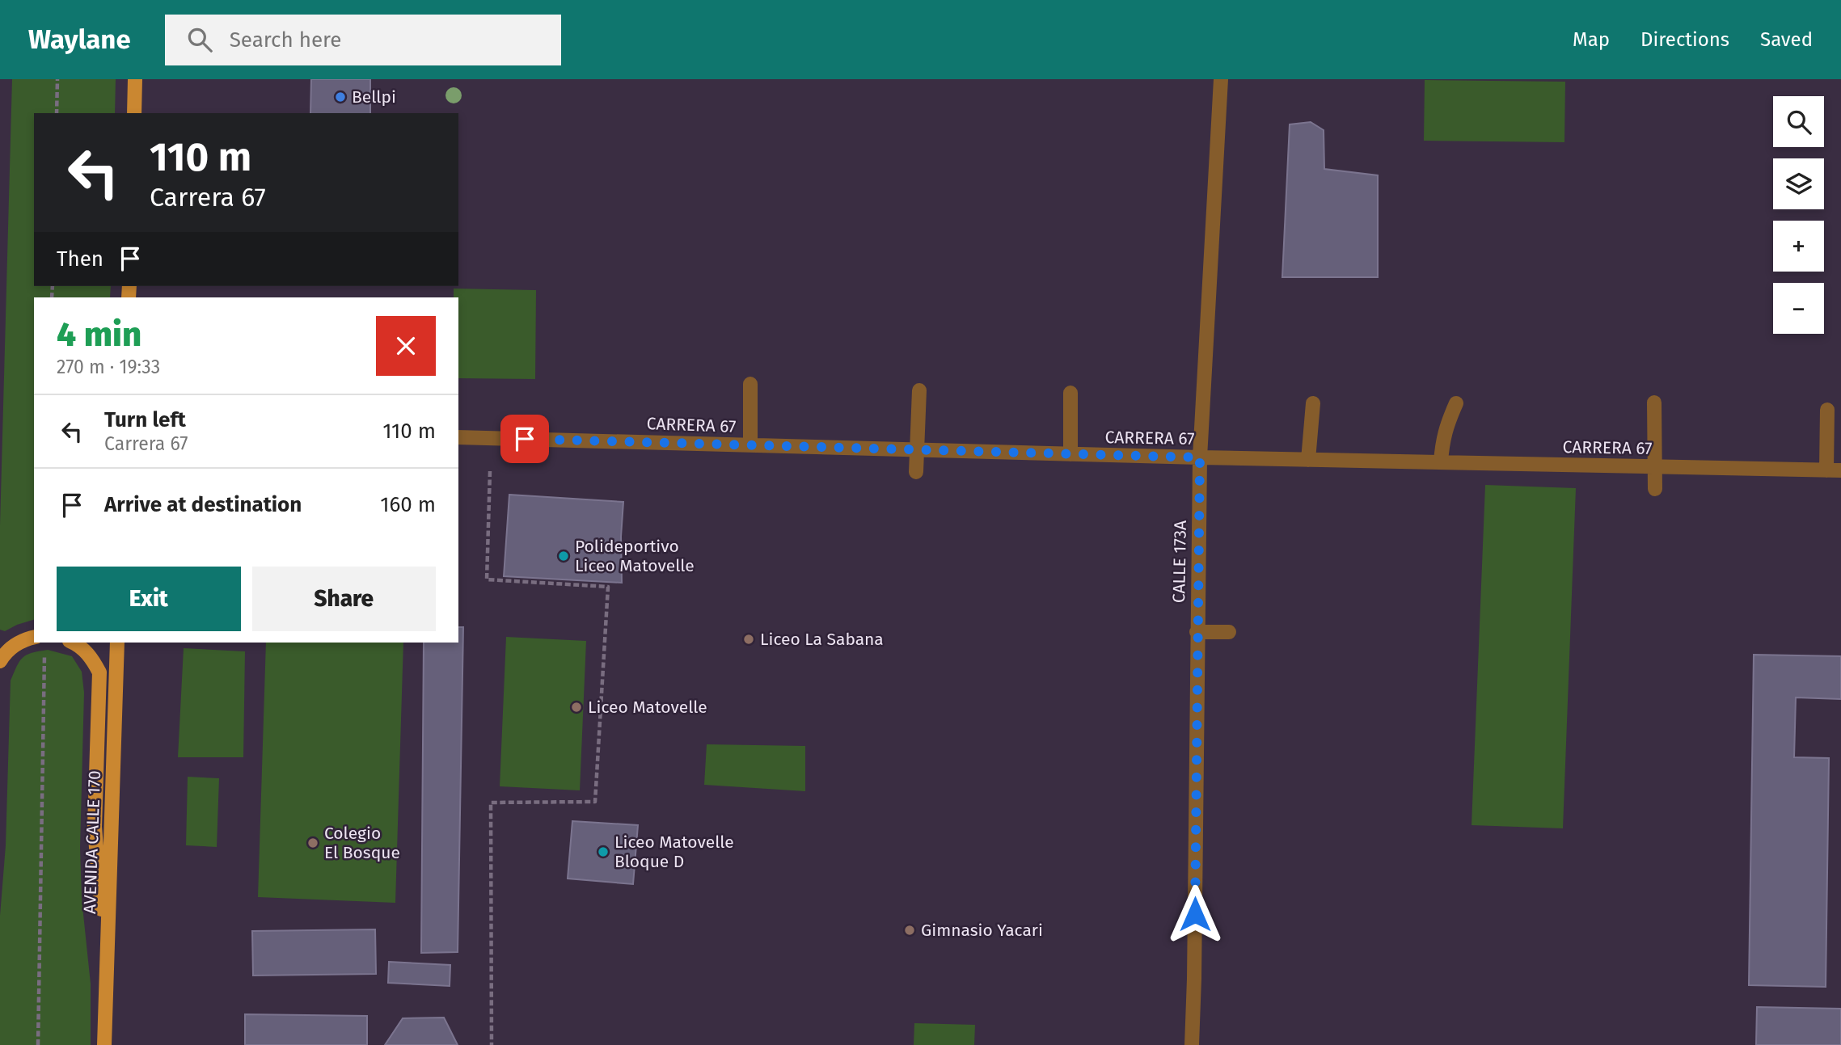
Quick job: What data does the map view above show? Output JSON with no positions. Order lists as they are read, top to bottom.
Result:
{
  "streets": {
    "main road": ["AVENIDA CALLE 170"],
    "street": ["CARRERA 67", "CALLE 173A"]
  },
  "crossings": [
    ["CARRERA 67", "CALLE 173A"]
  ],
  "places": [
    "Bellpi",
    "Polideportivo Liceo Matovelle",
    "Liceo La Sabana",
    "Liceo Matovelle",
    "Colegio El Bosque",
    "Liceo Matovelle Bloque D",
    "Gimnasio Yacari"
  ],
  "page": {
    "header": "Waylane",
    "search": "Search here",
    "nav": ["Map", "Directions", "Saved"],
    "map_buttons": ["+", "−"],
    "turn": ["110 m", "Carrera 67"],
    "then": "Then",
    "heading": ["4 min", "270 m · 19:33"],
    "list": [
      {
        "name": "Turn left",
        "note": "Carrera 67",
        "value": "110 m"
      },
      {
        "name": "Arrive at destination",
        "value": "160 m"
      }
    ],
    "buttons": ["Exit", "Share"]
  }
}
